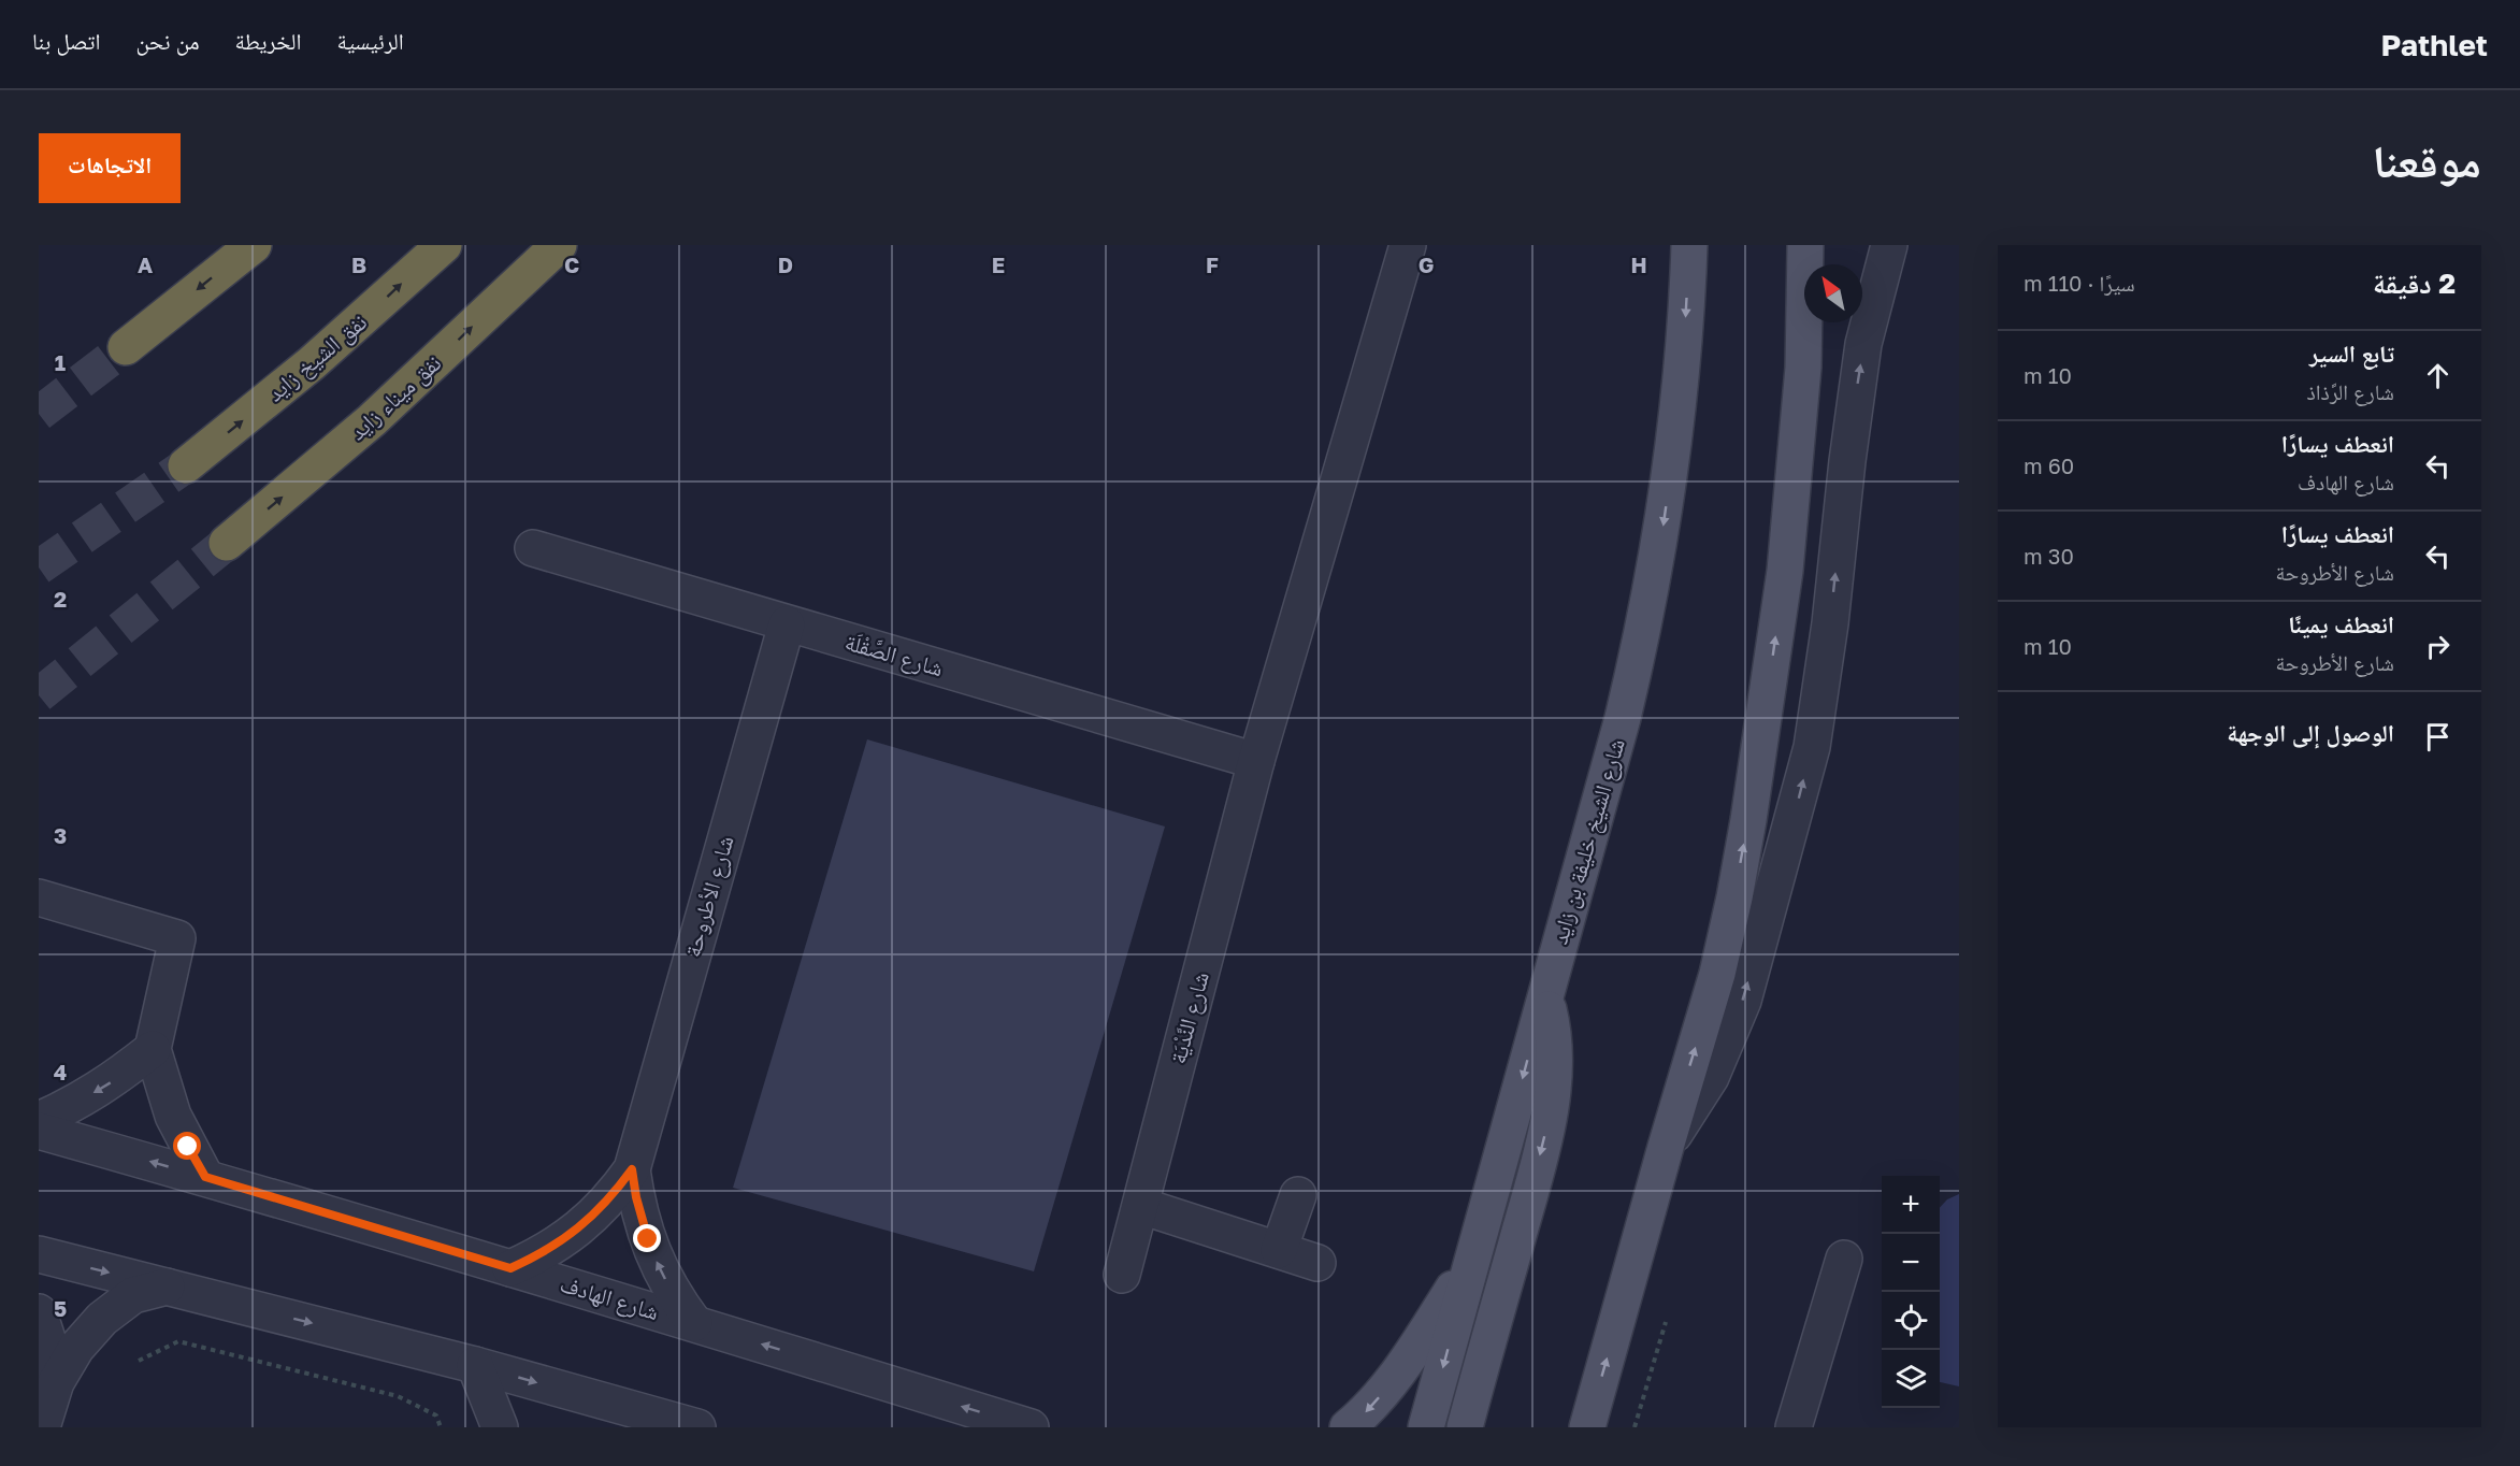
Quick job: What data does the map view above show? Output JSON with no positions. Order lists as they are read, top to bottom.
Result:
{
  "streets": {
    "highway": ["نفق الشيخ زايد", "نفق ميناء زايد"],
    "main road": ["شارع الشيخ خليفة بن زايد"],
    "street": [
      "شارع الصَّقْلَة",
      "شارع الأطروحة",
      "شارع النَّدْيَة",
      "شارع الهادف"
    ]
  },
  "crossings": [
    ["شارع الصَّقْلَة", "شارع الأطروحة"],
    ["شارع الصَّقْلَة", "شارع النَّدْيَة"],
    ["شارع الأطروحة", "شارع الهادف"]
  ],
  "one_way": ["شارع الهادف"],
  "north": "top left",
  "page": {
    "header": "Pathlet",
    "nav": [
      "الرئيسية",
      "الخريطة",
      "من نحن",
      "اتصل بنا"
    ],
    "title": "موقعنا",
    "buttons": "الاتجاهات",
    "heading": ["2 دقيقة", "سيرًا · 110 m"],
    "list": [
      ["تابع السير", "شارع الرَّذاذ", "10 m"],
      ["انعطف يسارًا", "شارع الهادف", "60 m"],
      ["انعطف يسارًا", "شارع الأطروحة", "30 m"],
      ["انعطف يمينًا", "شارع الأطروحة", "10 m"],
      "الوصول إلى الوجهة"
    ],
    "map_buttons": ["+", "−"]
  },
  "grid": {
    "columns": [
      "A",
      "B",
      "C",
      "D",
      "E",
      "F",
      "G",
      "H"
    ],
    "rows": [
      "1",
      "2",
      "3",
      "4",
      "5"
    ]
  }
}
